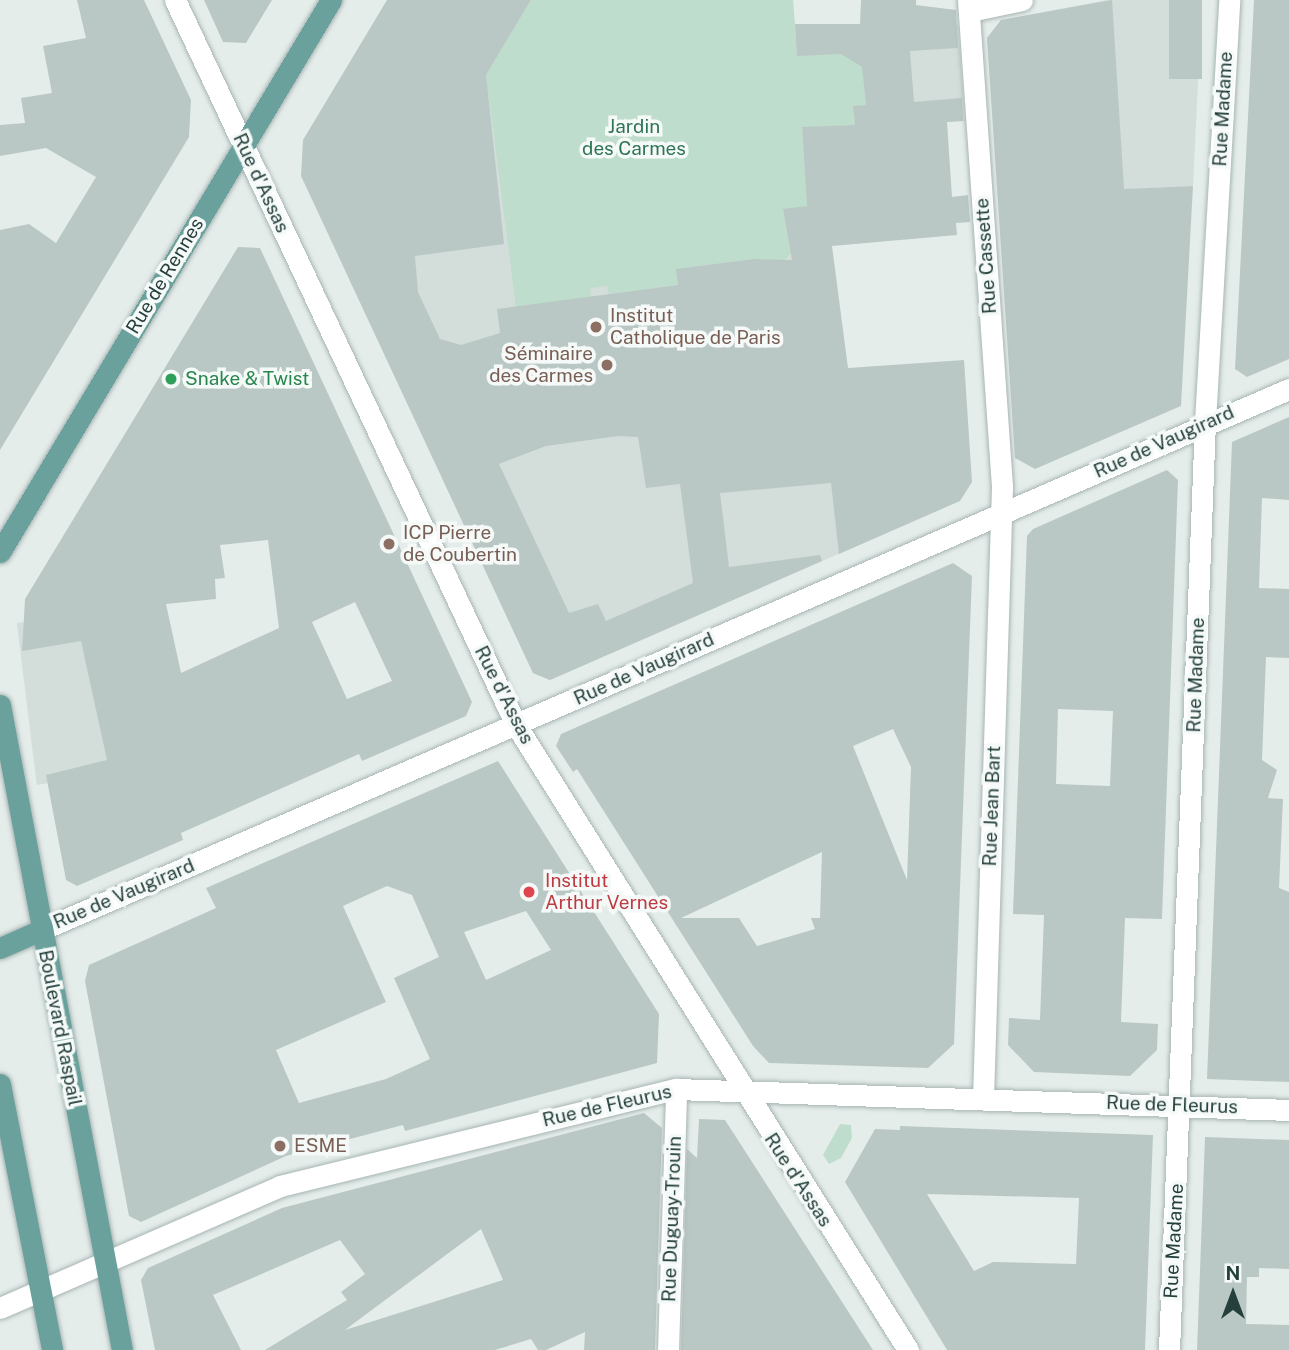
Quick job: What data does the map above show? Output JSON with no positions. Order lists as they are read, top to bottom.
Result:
{
  "streets": {
    "main road": ["Rue de Rennes", "Rue de Vaugirard", "Boulevard Raspail"],
    "street": [
      "Rue Madame",
      "Rue d'Assas",
      "Rue Cassette",
      "Rue Jean Bart",
      "Rue de Fleurus",
      "Rue Duguay-Trouin"
    ]
  },
  "crossings": [
    ["Rue Madame", "Rue de Vaugirard"],
    ["Rue Madame", "Rue de Fleurus"],
    ["Rue d'Assas", "Rue de Rennes"],
    ["Rue d'Assas", "Rue de Vaugirard"],
    ["Rue d'Assas", "Rue de Fleurus"],
    ["Rue Cassette", "Rue de Vaugirard"],
    ["Rue Cassette", "Rue Jean Bart"],
    ["Rue de Vaugirard", "Rue Jean Bart"],
    ["Rue de Vaugirard", "Boulevard Raspail"],
    ["Rue Jean Bart", "Rue de Fleurus"],
    ["Boulevard Raspail", "Rue de Fleurus"],
    ["Rue de Fleurus", "Rue Duguay-Trouin"]
  ],
  "parks": ["Jardin des Carmes"],
  "places": [
    "Institut Catholique de Paris",
    "Séminaire des Carmes",
    "Snake & Twist",
    "ICP Pierre de Coubertin",
    "Institut Arthur Vernes",
    "ESME"
  ],
  "north": "top"
}
